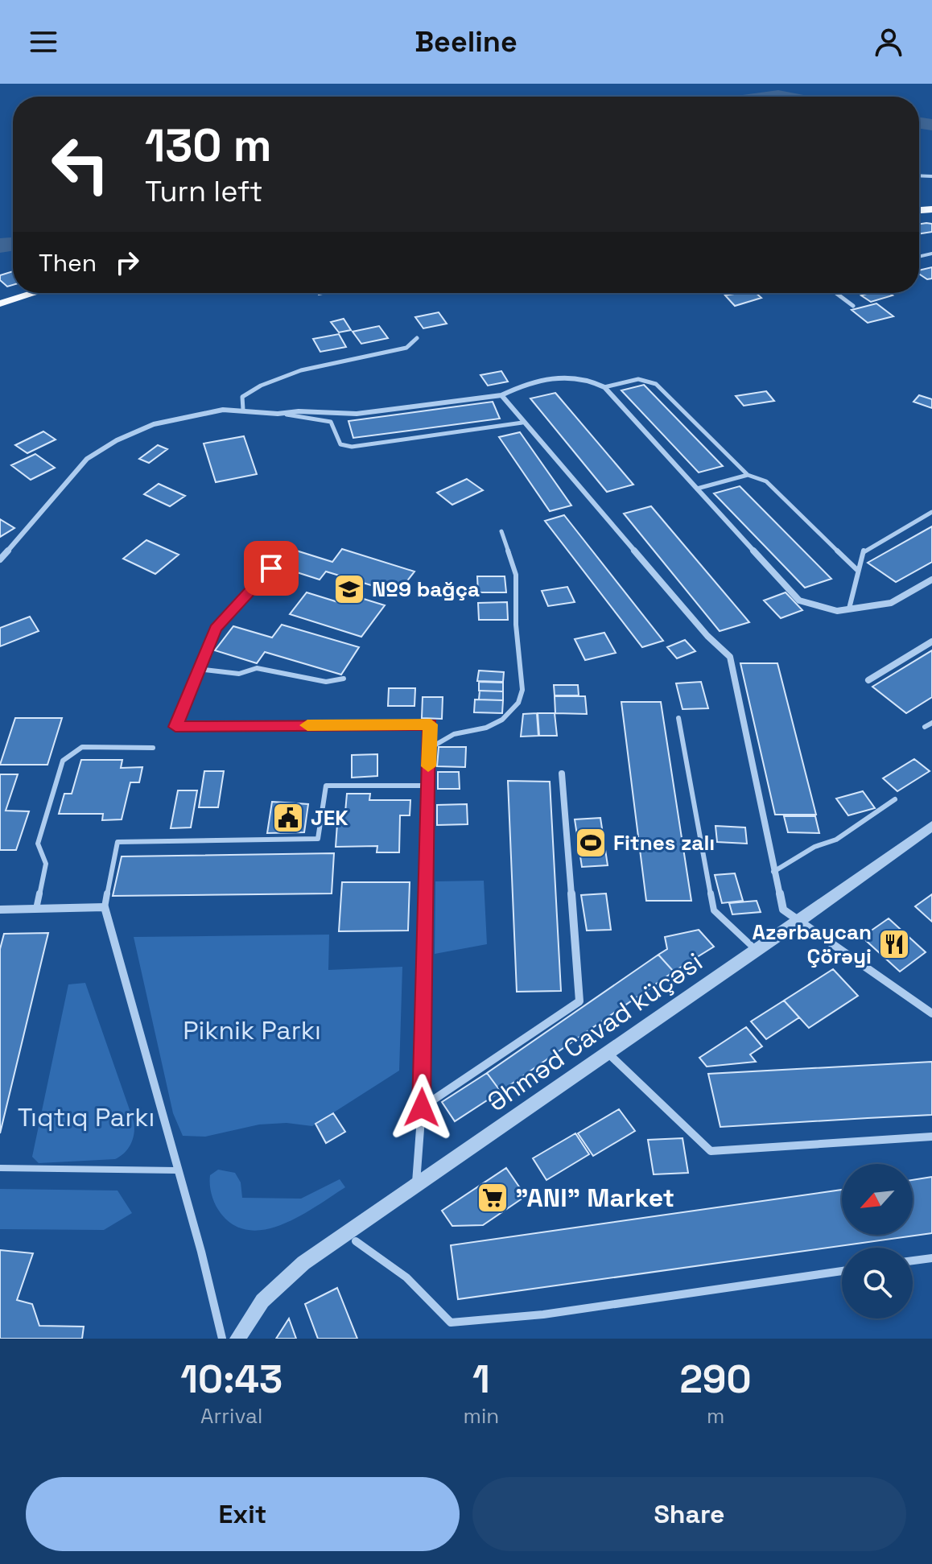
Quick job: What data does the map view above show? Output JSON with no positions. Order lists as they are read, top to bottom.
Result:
{
  "streets": {
    "street": ["Əhməd Cavad küçəsi"]
  },
  "parks": ["Piknik Parkı", "Tıqtıq Parkı"],
  "places": {
    "school or university": ["№9 bağça"],
    "public building": ["JEK"],
    "sports": ["Fitnes zalı"],
    "restaurant": ["Azərbaycan Çörəyi"],
    "supermarket": ["\"ANI\" Market"]
  },
  "north": "bottom left",
  "page": {
    "header": "Beeline",
    "turn": ["130 m", "Turn left"],
    "then": "Then",
    "eta": [
      "10:43",
      "Arrival",
      "1",
      "min",
      "290",
      "m"
    ],
    "buttons": ["Exit", "Share"]
  }
}
